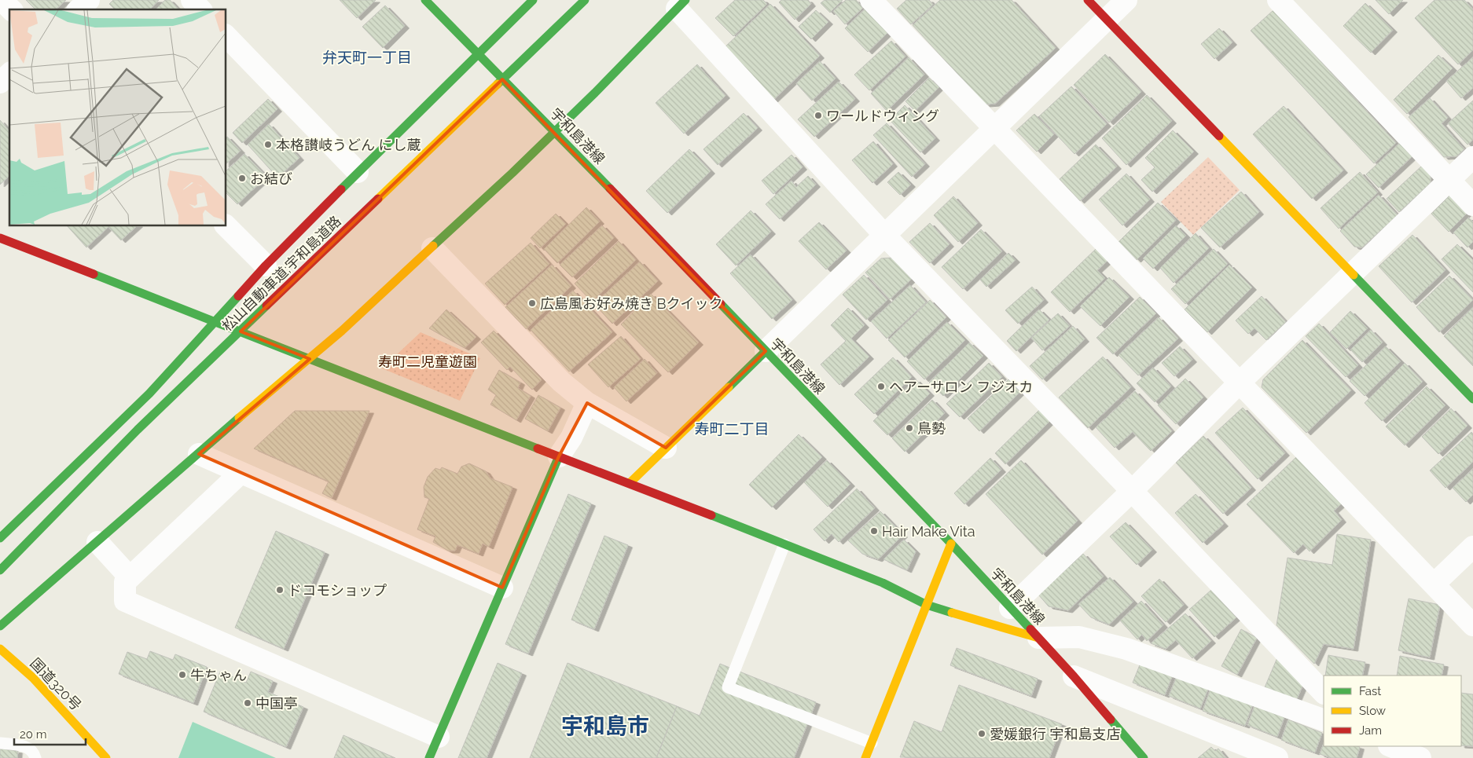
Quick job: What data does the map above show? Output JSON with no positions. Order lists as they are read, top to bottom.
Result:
{
  "streets": {
    "main road": ["宇和島港線", "松山自動車道;宇和島道路", "国道320号"]
  },
  "districts": ["弁天町一丁目", "寿町二丁目", "宇和島市"],
  "parks": ["寿町二児童遊園"],
  "places": [
    "ワールドウィング",
    "本格讃岐うどん にし蔵",
    "お結び",
    "広島風お好み焼き Bクイック",
    "ヘアーサロン フジオカ",
    "鳥勢",
    "Hair Make Vita",
    "ドコモショップ",
    "牛ちゃん",
    "中国亭",
    "愛媛銀行 宇和島支店"
  ],
  "legend": ["Fast", "Slow", "Jam"],
  "scale_bar": "20 m"
}
